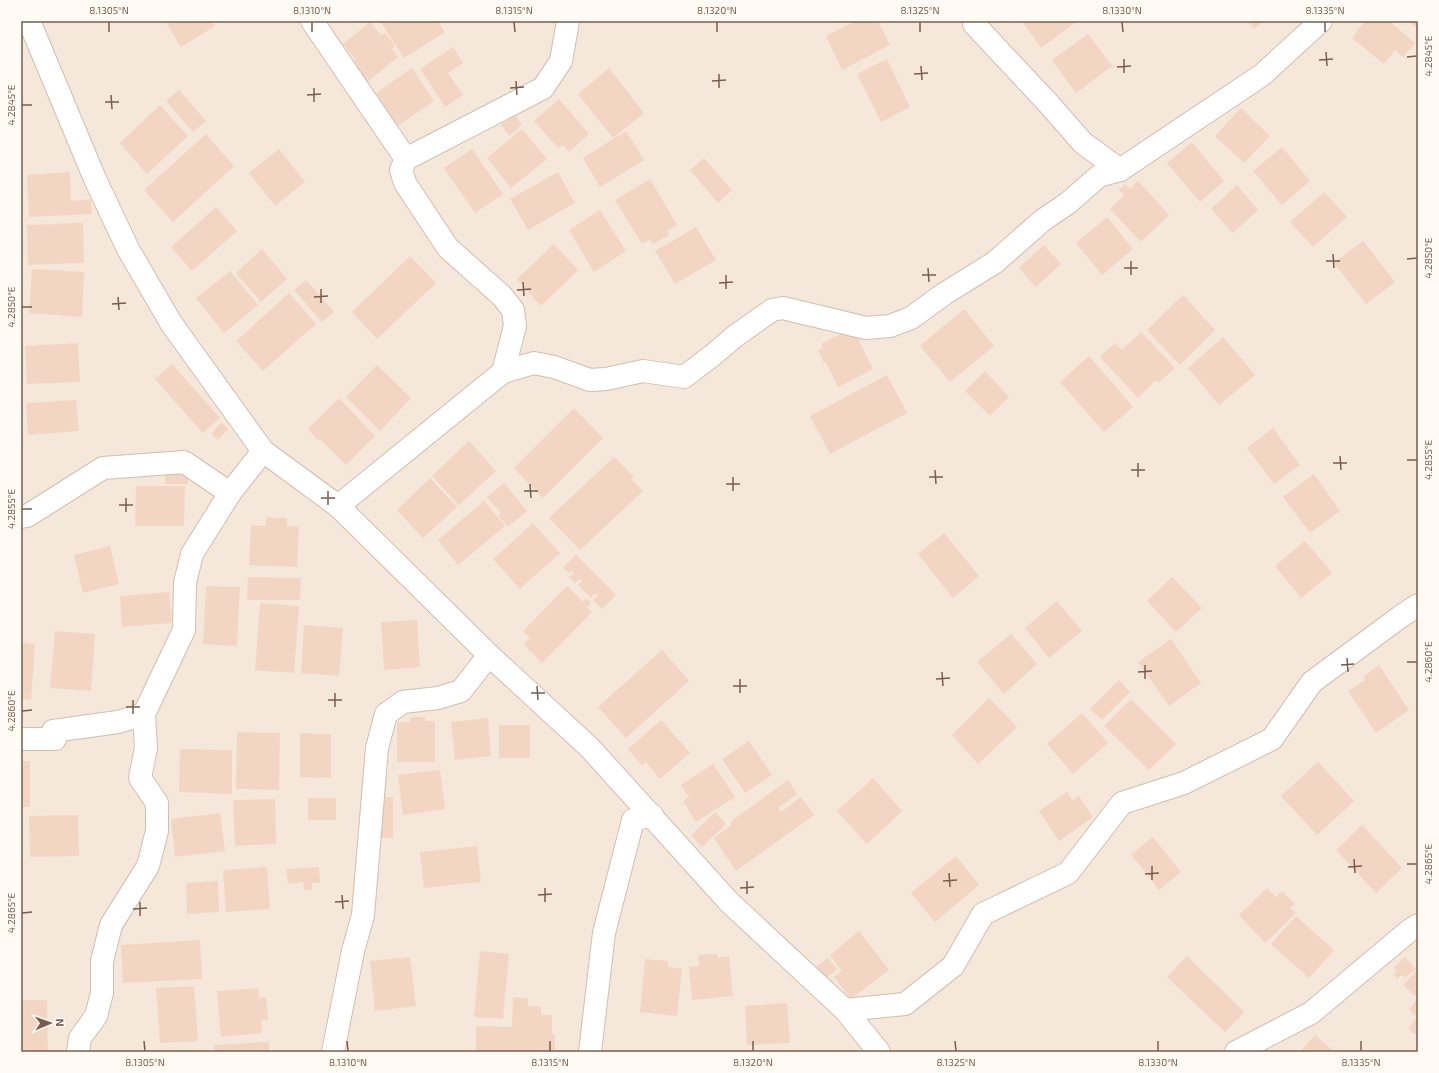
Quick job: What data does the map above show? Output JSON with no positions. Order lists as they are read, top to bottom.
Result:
{
  "north": "right",
  "coordinates": [
    "8.1305°N",
    "8.1310°N",
    "8.1315°N",
    "8.1320°N",
    "8.1325°N",
    "8.1330°N",
    "8.1335°N",
    "4.2845°E",
    "4.2850°E",
    "4.2855°E",
    "4.2860°E",
    "4.2865°E"
  ]
}
